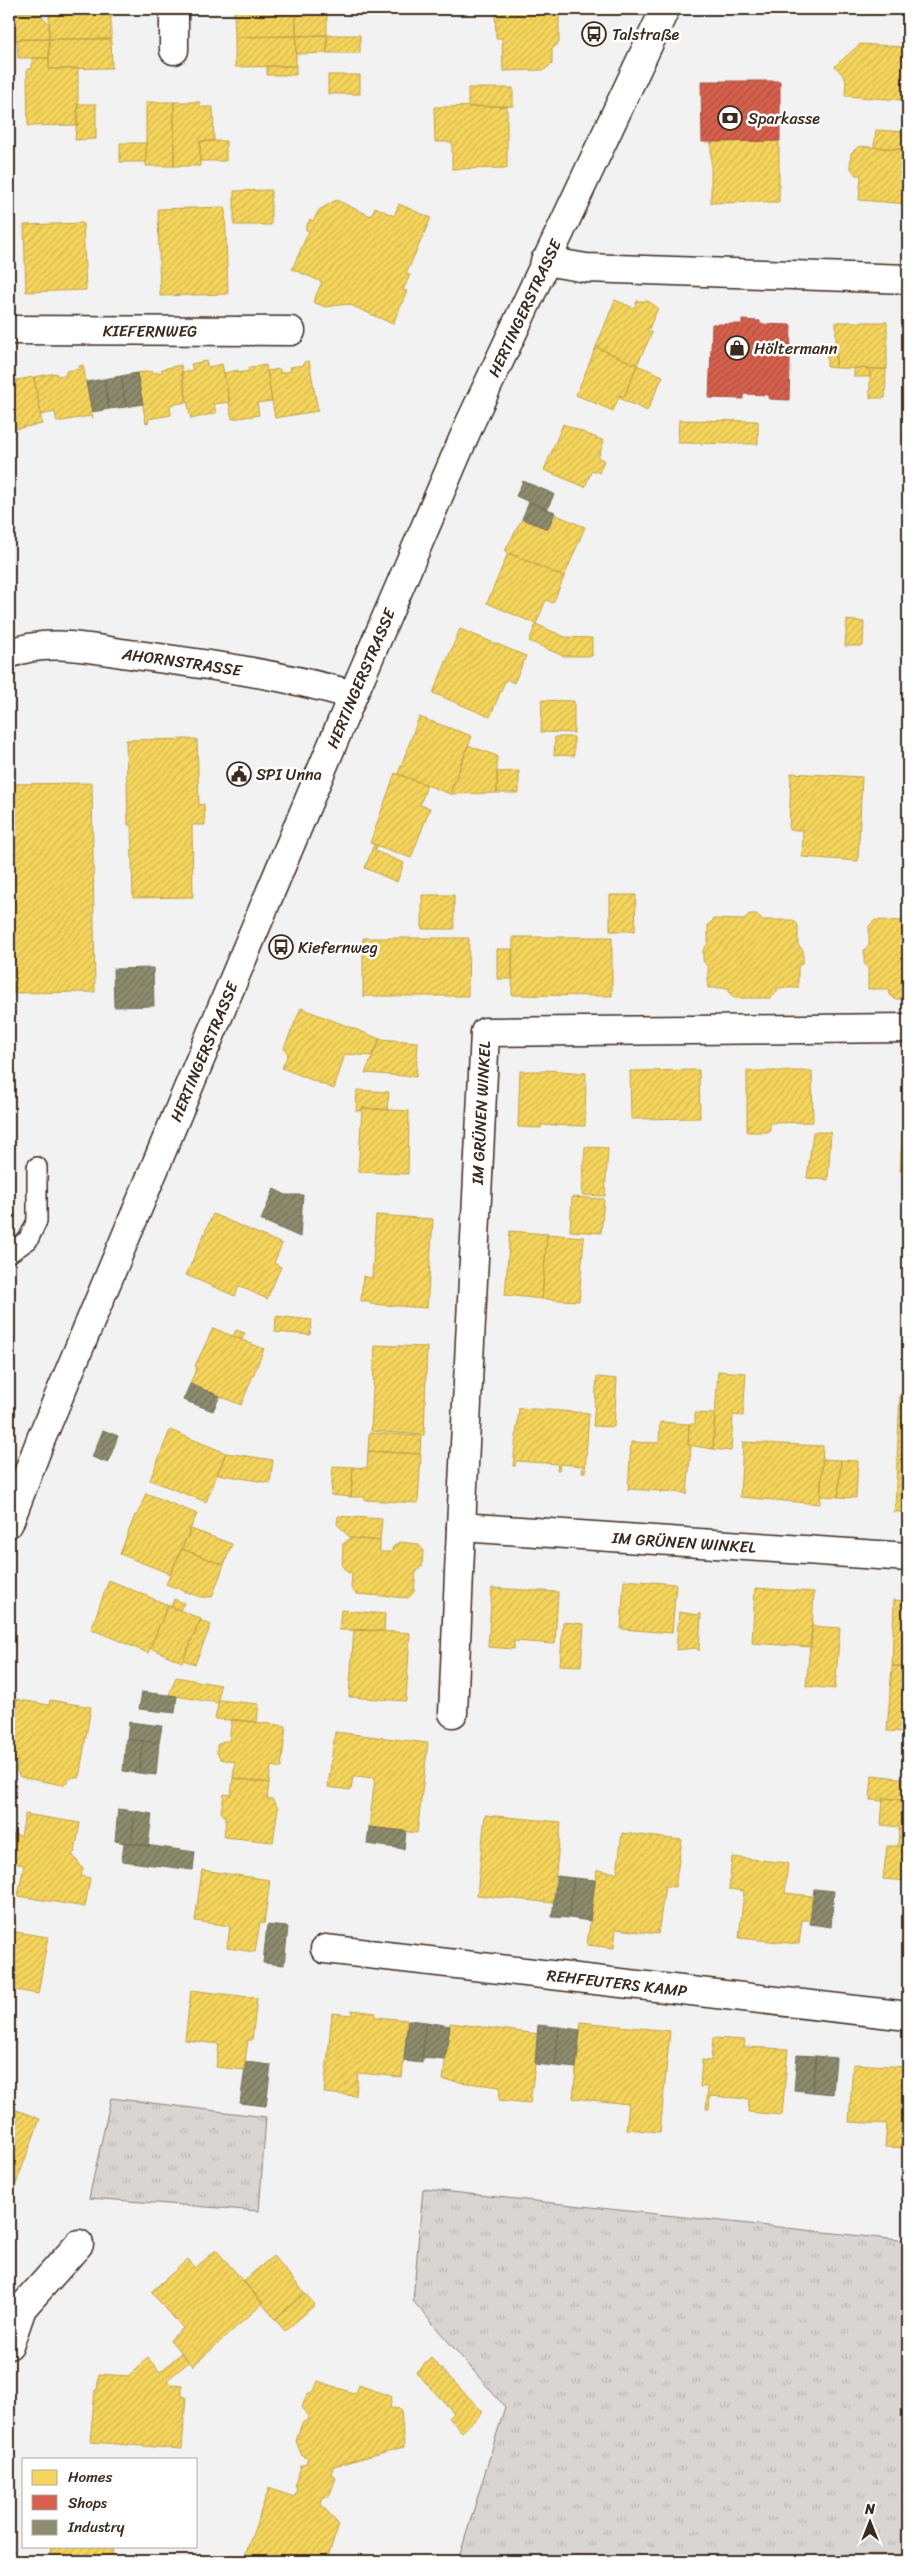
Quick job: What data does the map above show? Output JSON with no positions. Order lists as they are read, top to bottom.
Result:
{
  "streets": {
    "street": [
      "HERTINGERSTRASSE",
      "KIEFERNWEG",
      "AHORNSTRASSE",
      "IM GRÜNEN WINKEL",
      "REHFEUTERS KAMP"
    ]
  },
  "crossings": [
    ["HERTINGERSTRASSE", "AHORNSTRASSE"]
  ],
  "places": {
    "bus stop": ["Talstraße", "Kiefernweg"],
    "bank": ["Sparkasse"],
    "shop": ["Höltermann"],
    "public building": ["SPI Unna"]
  },
  "legend": ["Homes", "Shops", "Industry"],
  "north": "top"
}
